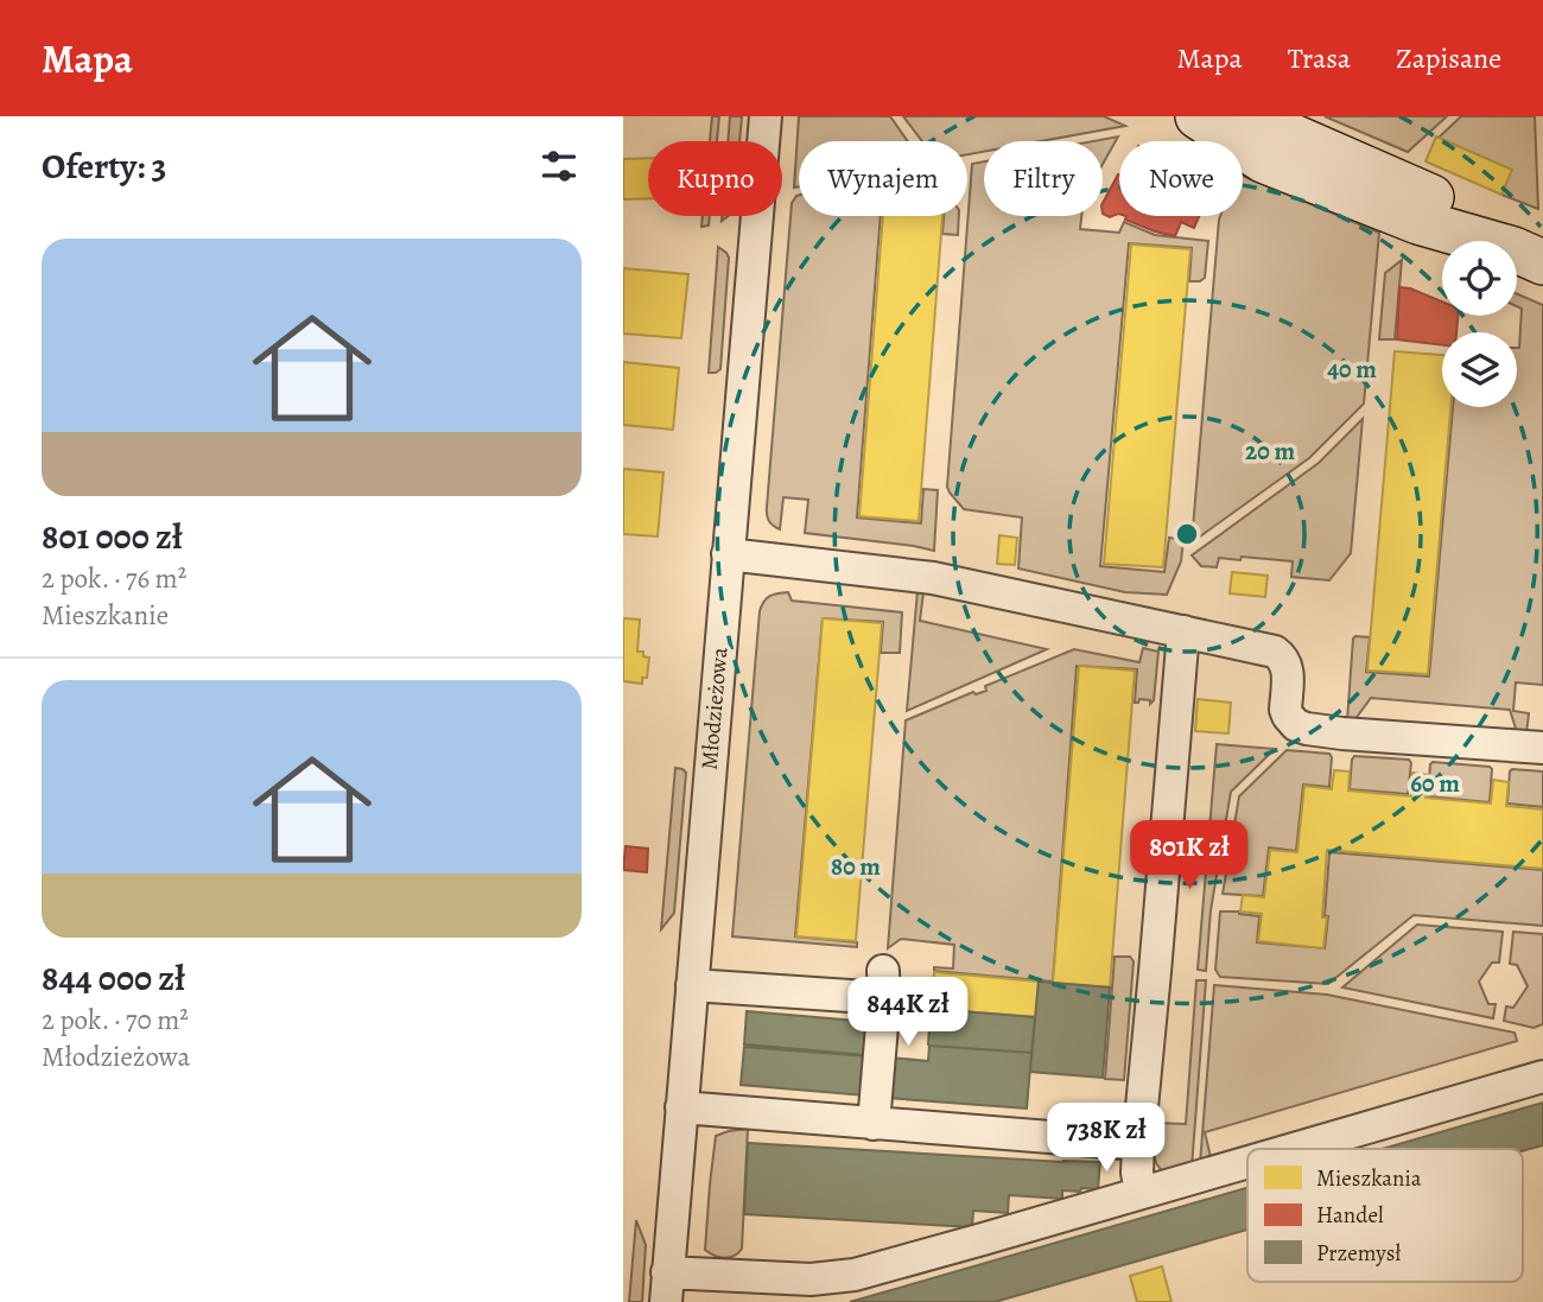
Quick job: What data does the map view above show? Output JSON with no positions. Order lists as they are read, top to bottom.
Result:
{
  "streets": {
    "street": ["Młodzieżowa"]
  },
  "legend": ["Mieszkania", "Handel", "Przemysł"],
  "page": {
    "header": "Mapa",
    "nav": ["Mapa", "Trasa", "Zapisane"],
    "heading": "Oferty: 3",
    "chip": [
      "Kupno",
      "Wynajem",
      "Filtry",
      "Nowe"
    ],
    "list": [
      {
        "name": "801 000 zł",
        "note": "2 pok. · 76 m² · Mieszkanie"
      },
      {
        "name": "844 000 zł",
        "note": "2 pok. · 70 m² · Młodzieżowa"
      }
    ],
    "price": ["801K zł", "844K zł", "738K zł"]
  },
  "rings": [
    "40 m",
    "20 m",
    "60 m",
    "80 m"
  ]
}
